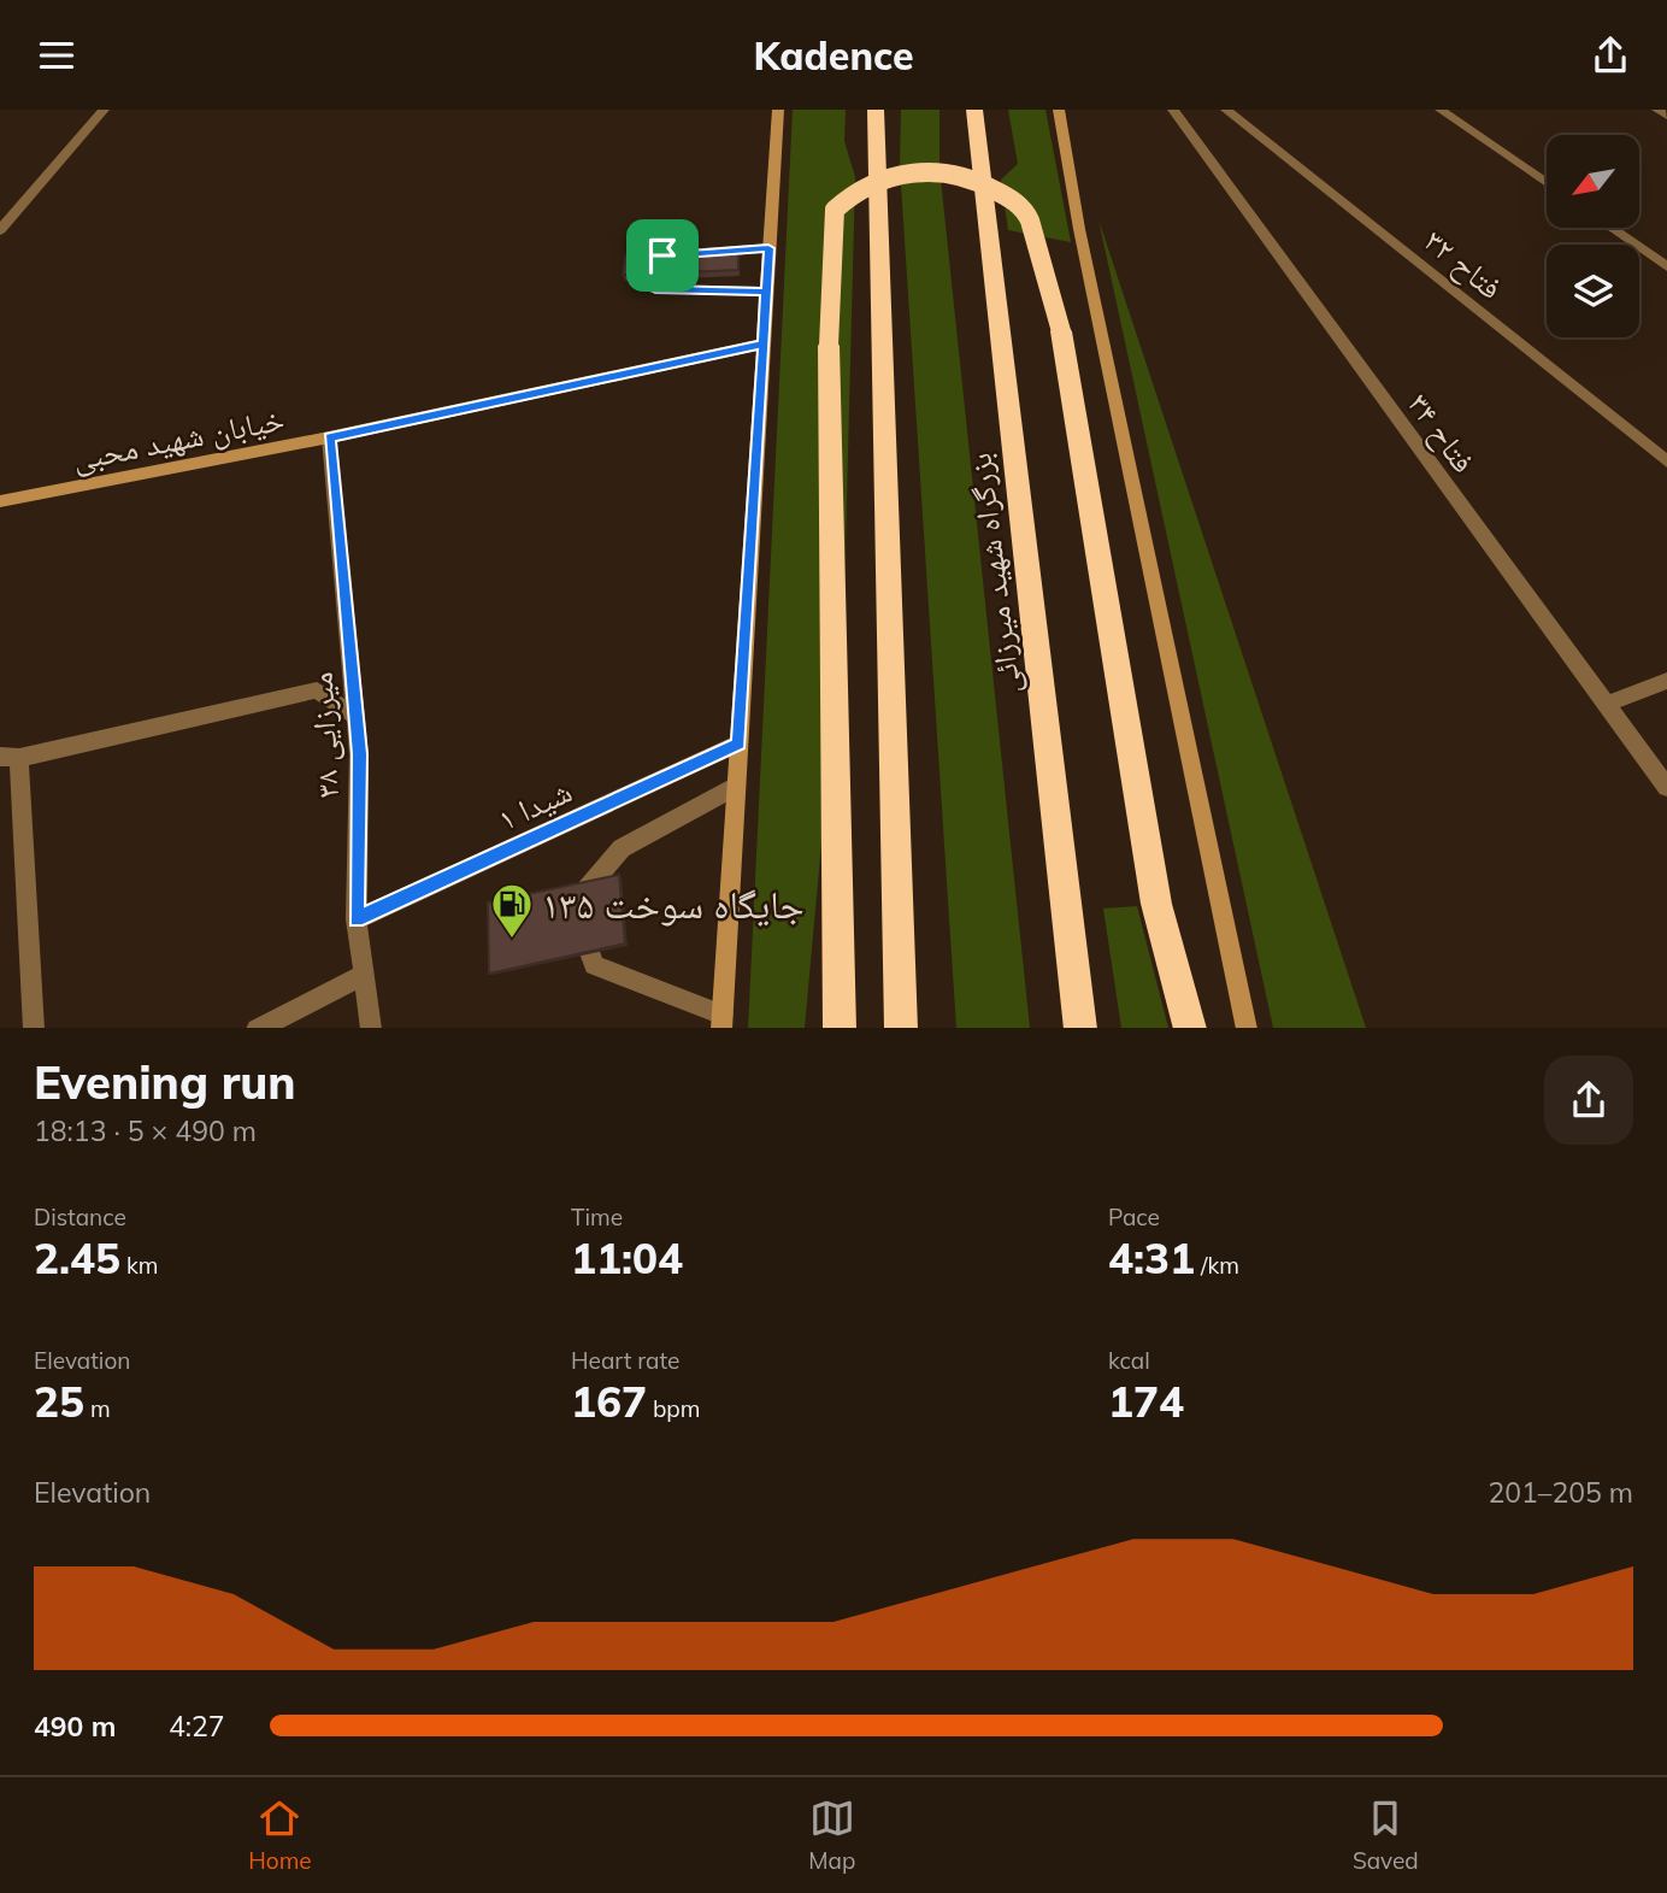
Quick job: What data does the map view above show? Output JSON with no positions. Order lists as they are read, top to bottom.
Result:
{
  "streets": {
    "highway": ["بزرگراه شهید میرزائی"],
    "street": [
      "فتاح ۳۲",
      "فتاح ۳۴",
      "خیابان شهید محبی",
      "میرزایی ۳۸",
      "شیدا ۱"
    ]
  },
  "crossings": [
    ["خیابان شهید محبی", "میرزایی ۳۸"],
    ["میرزایی ۳۸", "شیدا ۱"]
  ],
  "places": {
    "fuel station": ["جایگاه سوخت ۱۳۵"]
  },
  "north": "bottom left",
  "page": {
    "header": "Kadence",
    "heading": ["Evening run", "18:13 · 5 × 490 m"],
    "stats": [
      ["Distance", "2.45 km"],
      ["Time", "11:04"],
      ["Pace", "4:31 /km"],
      ["Elevation", "25 m"],
      ["Heart rate", "167 bpm"],
      ["kcal", "174"]
    ],
    "chart": ["Elevation", "201–205 m"],
    "list": [
      {
        "name": "490 m",
        "note": "4:27"
      }
    ],
    "tabs": ["Home", "Map", "Saved"]
  }
}
